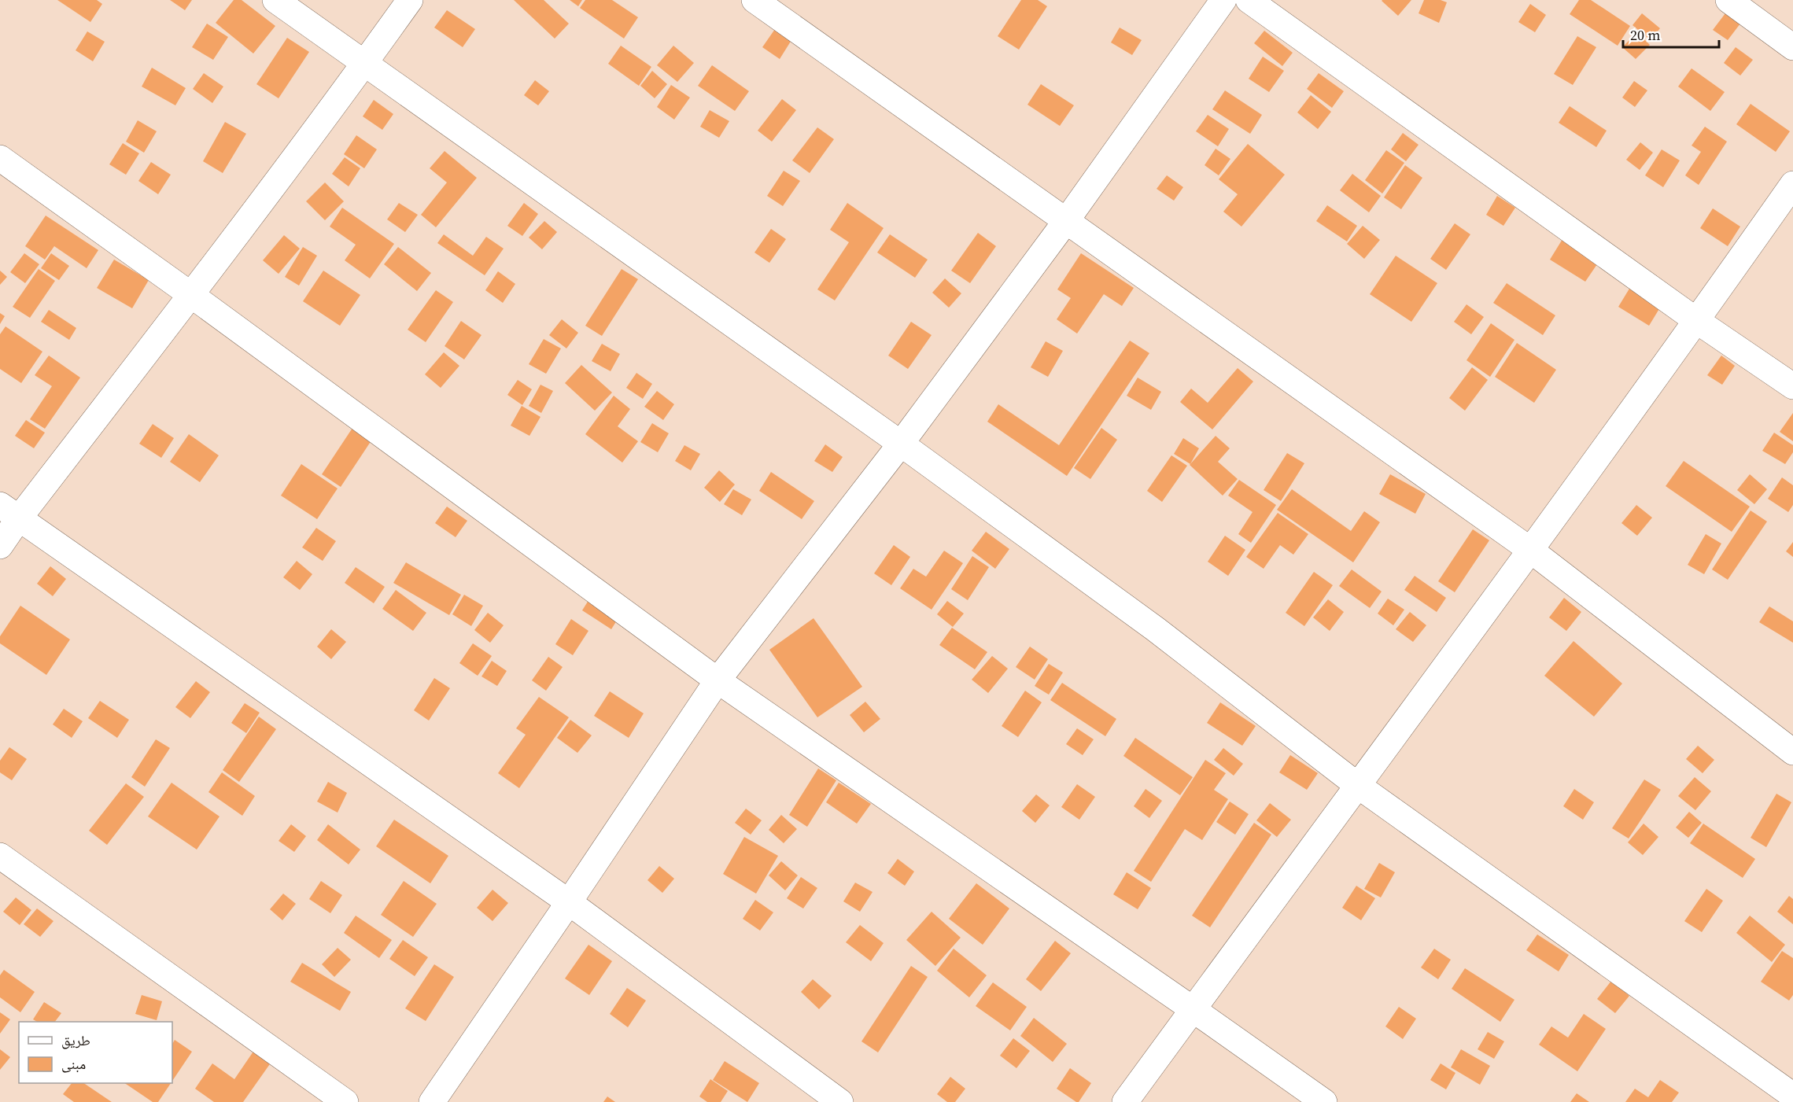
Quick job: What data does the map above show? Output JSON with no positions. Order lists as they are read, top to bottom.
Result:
{
  "legend": ["طريق", "مبنى"],
  "scale_bar": "20 m"
}
